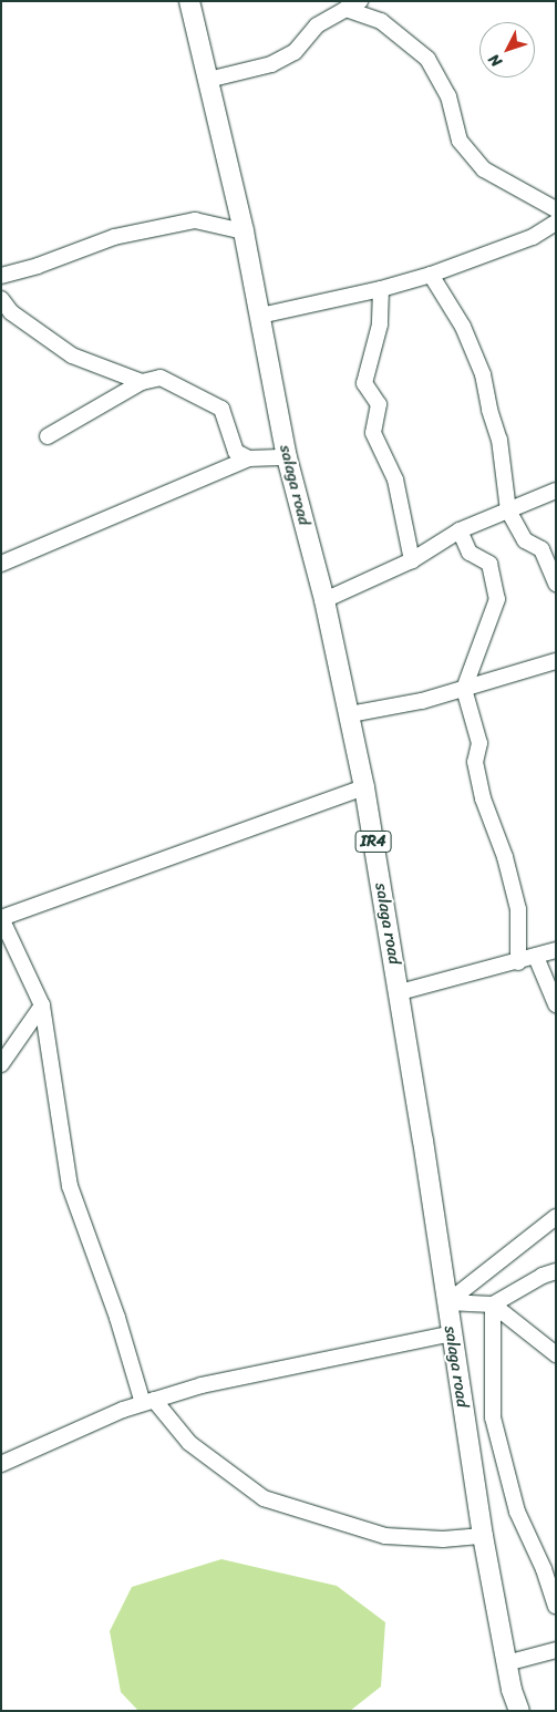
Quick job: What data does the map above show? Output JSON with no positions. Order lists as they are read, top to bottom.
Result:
{
  "streets": {
    "main road": ["salaga road", "IR4"]
  },
  "north": "bottom left"
}
